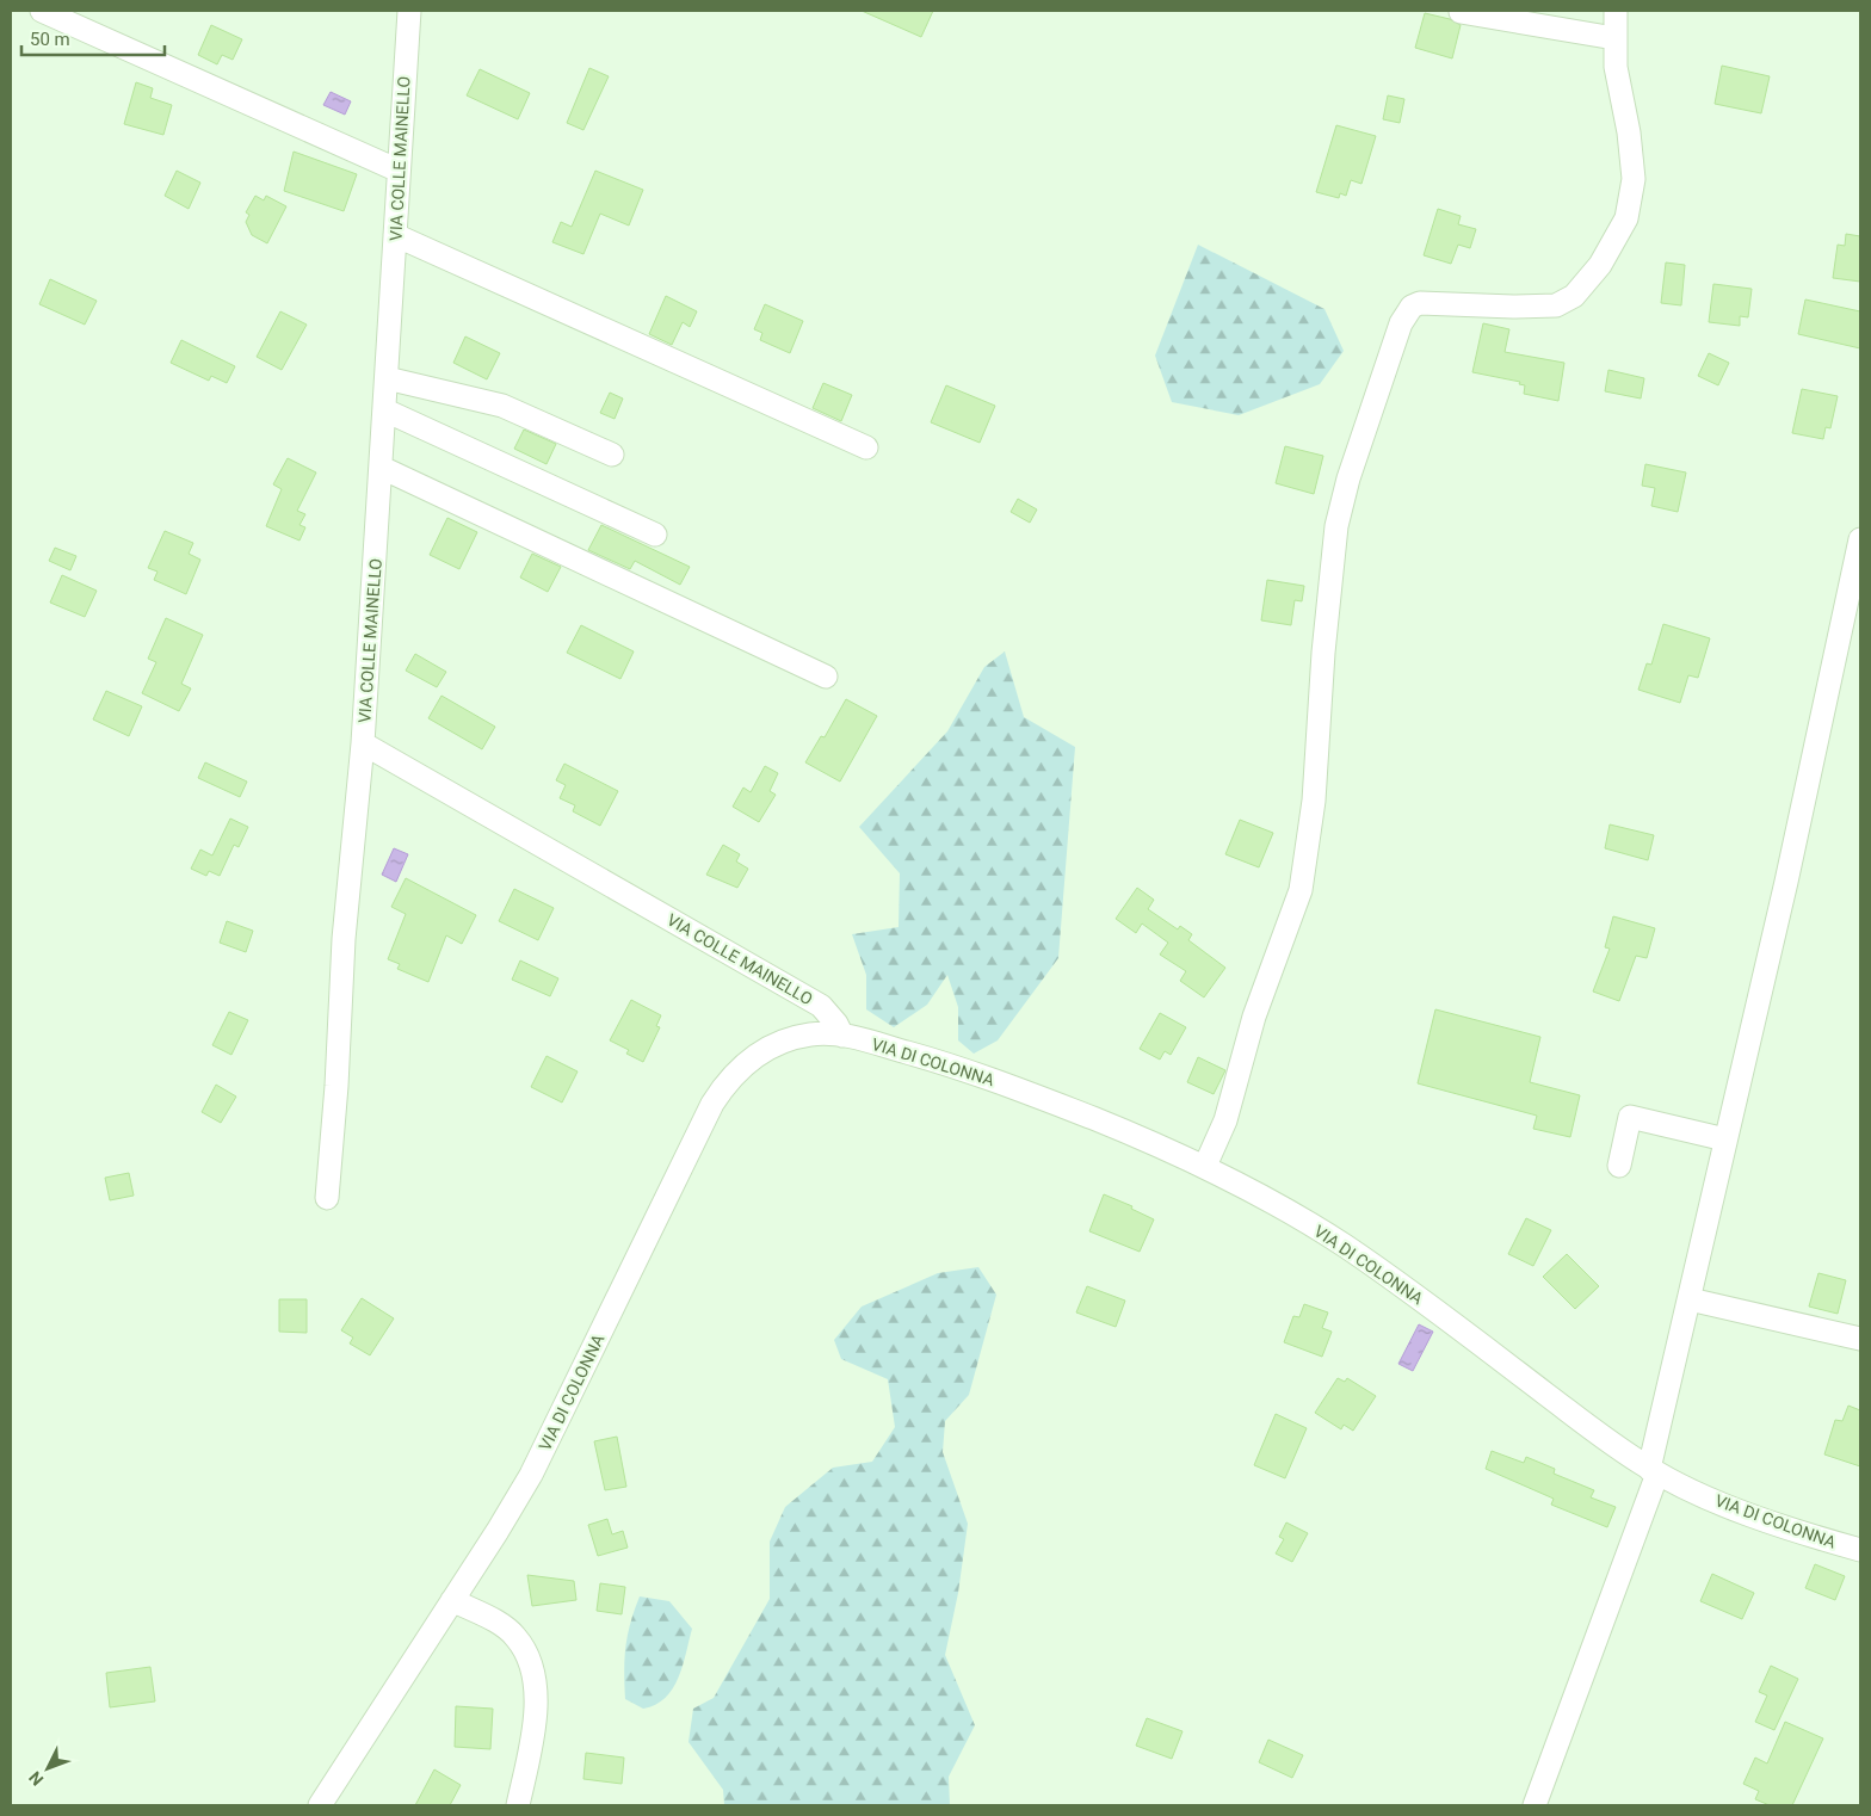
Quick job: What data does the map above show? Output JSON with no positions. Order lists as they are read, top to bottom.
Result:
{
  "streets": {
    "street": ["VIA COLLE MAINELLO", "VIA DI COLONNA"]
  },
  "crossings": [
    ["VIA COLLE MAINELLO", "VIA DI COLONNA"]
  ],
  "scale_bar": "50 m",
  "north": "bottom left"
}
